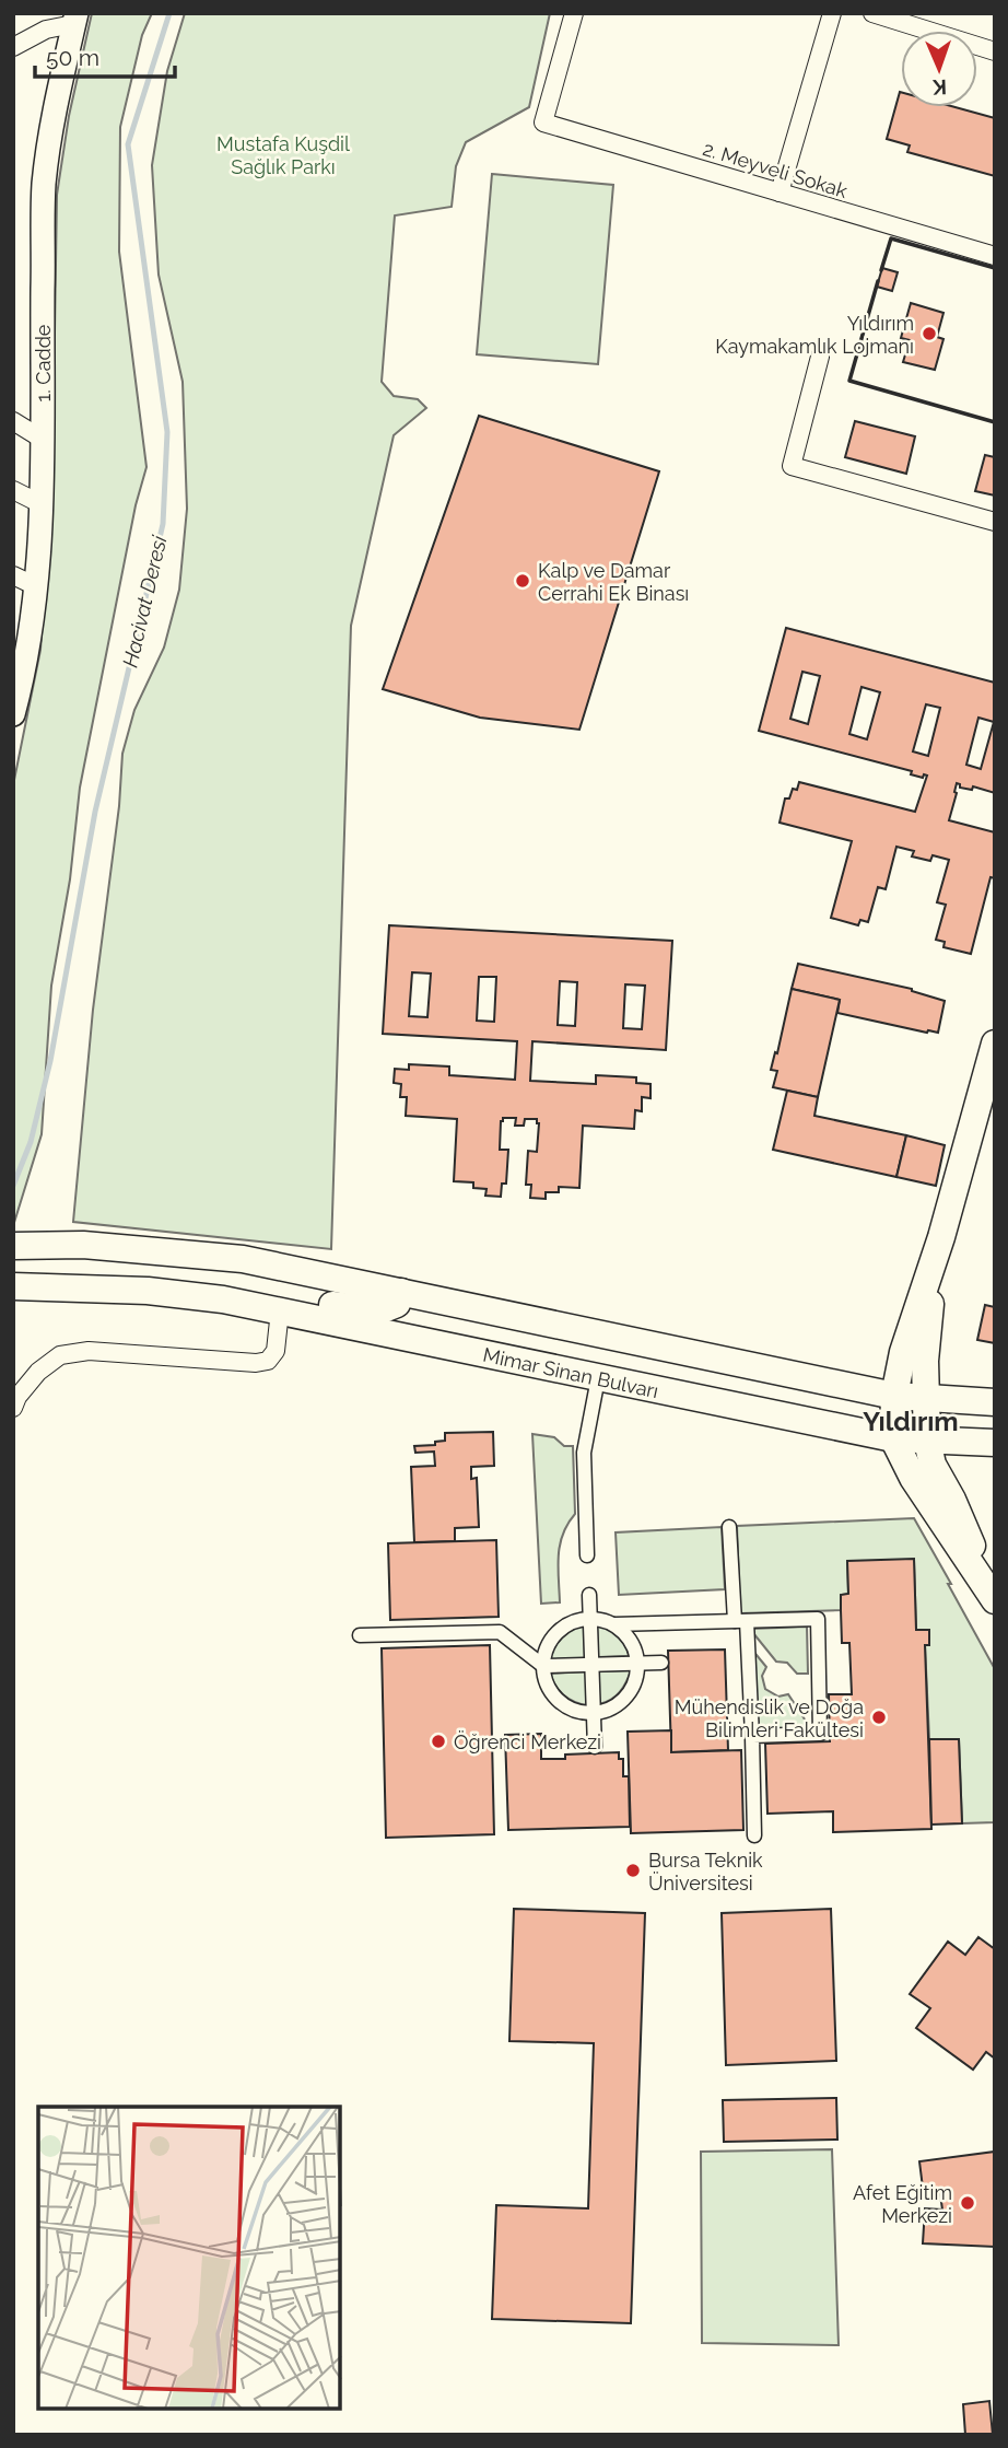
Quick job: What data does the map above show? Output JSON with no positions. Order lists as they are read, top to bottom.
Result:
{
  "streets": {
    "main road": ["1. Cadde", "Mimar Sinan Bulvarı"],
    "street": ["2. Meyveli Sokak"]
  },
  "districts": ["Yıldırım"],
  "water": ["Hacivat Deresi"],
  "parks": ["Mustafa Kuşdil Sağlık Parkı"],
  "places": [
    "Yıldırım Kaymakamlık Lojmanı",
    "Kalp ve Damar Cerrahi Ek Binası",
    "Mühendislik ve Doğa Bilimleri Fakültesi",
    "Öğrenci Merkezi",
    "Bursa Teknik Üniversitesi",
    "Afet Eğitim Merkezi"
  ],
  "scale_bar": "50 m",
  "north": "bottom"
}
